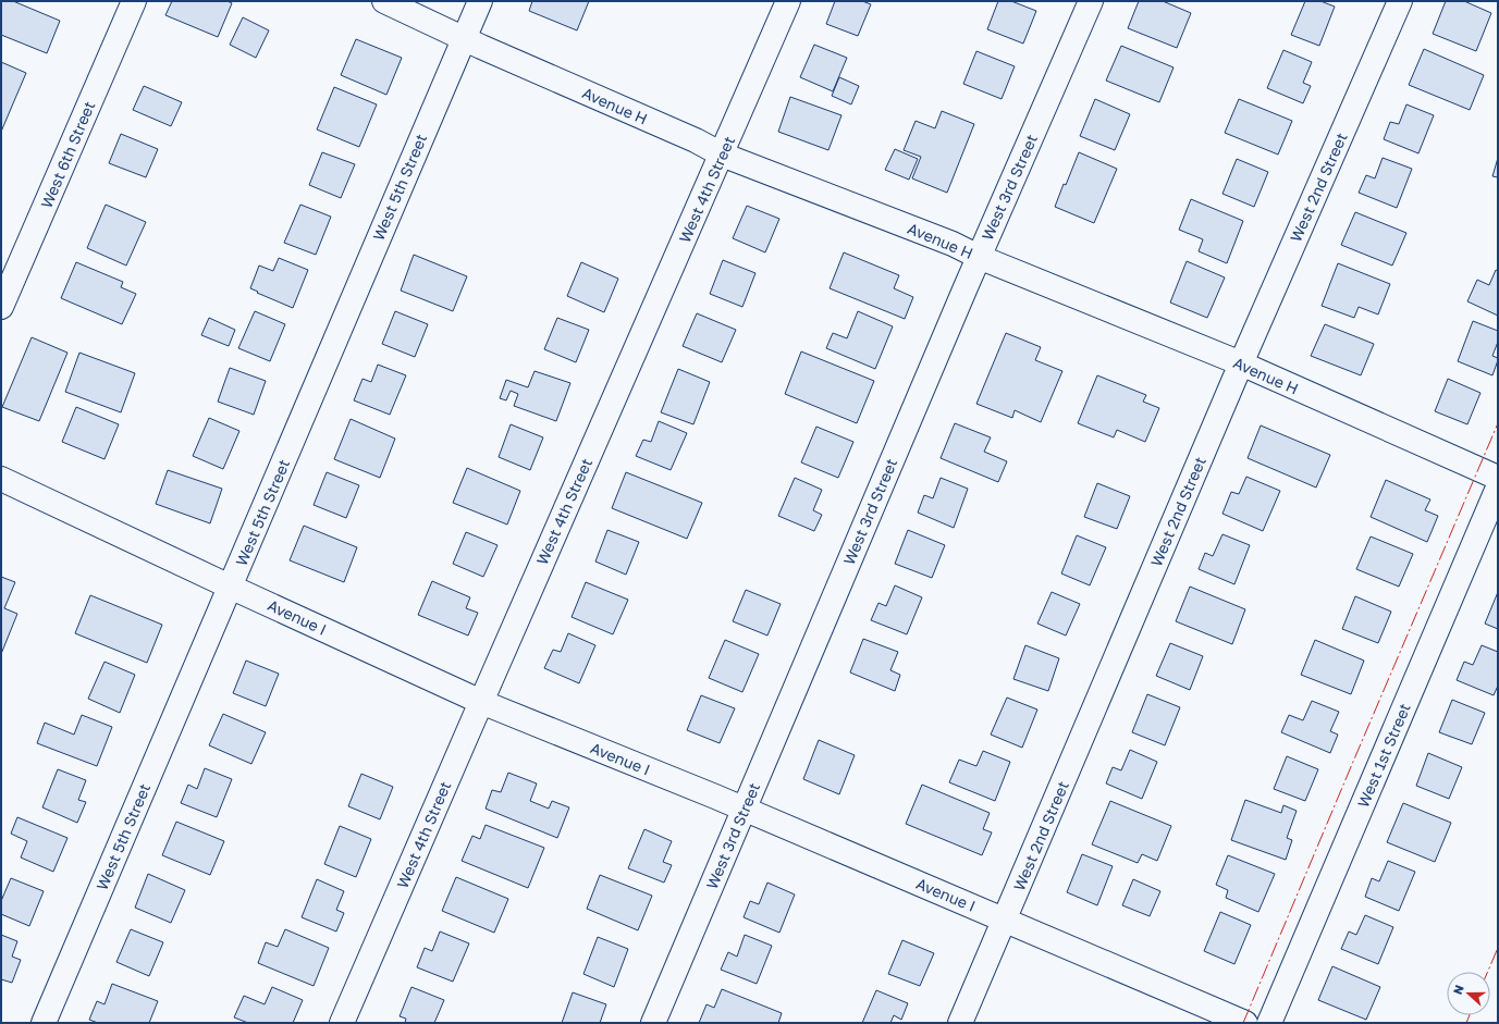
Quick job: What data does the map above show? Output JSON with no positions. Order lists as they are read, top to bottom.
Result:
{
  "streets": {
    "street": [
      "Avenue H",
      "West 6th Street",
      "West 5th Street",
      "West 3rd Street",
      "West 2nd Street",
      "West 4th Street",
      "Avenue I",
      "West 1st Street"
    ]
  },
  "crossings": [
    ["Avenue H", "West 5th Street"],
    ["Avenue H", "West 3rd Street"],
    ["Avenue H", "West 2nd Street"],
    ["Avenue H", "West 4th Street"],
    ["West 5th Street", "Avenue I"],
    ["West 3rd Street", "Avenue I"],
    ["West 2nd Street", "Avenue I"],
    ["West 4th Street", "Avenue I"]
  ],
  "north": "left"
}
